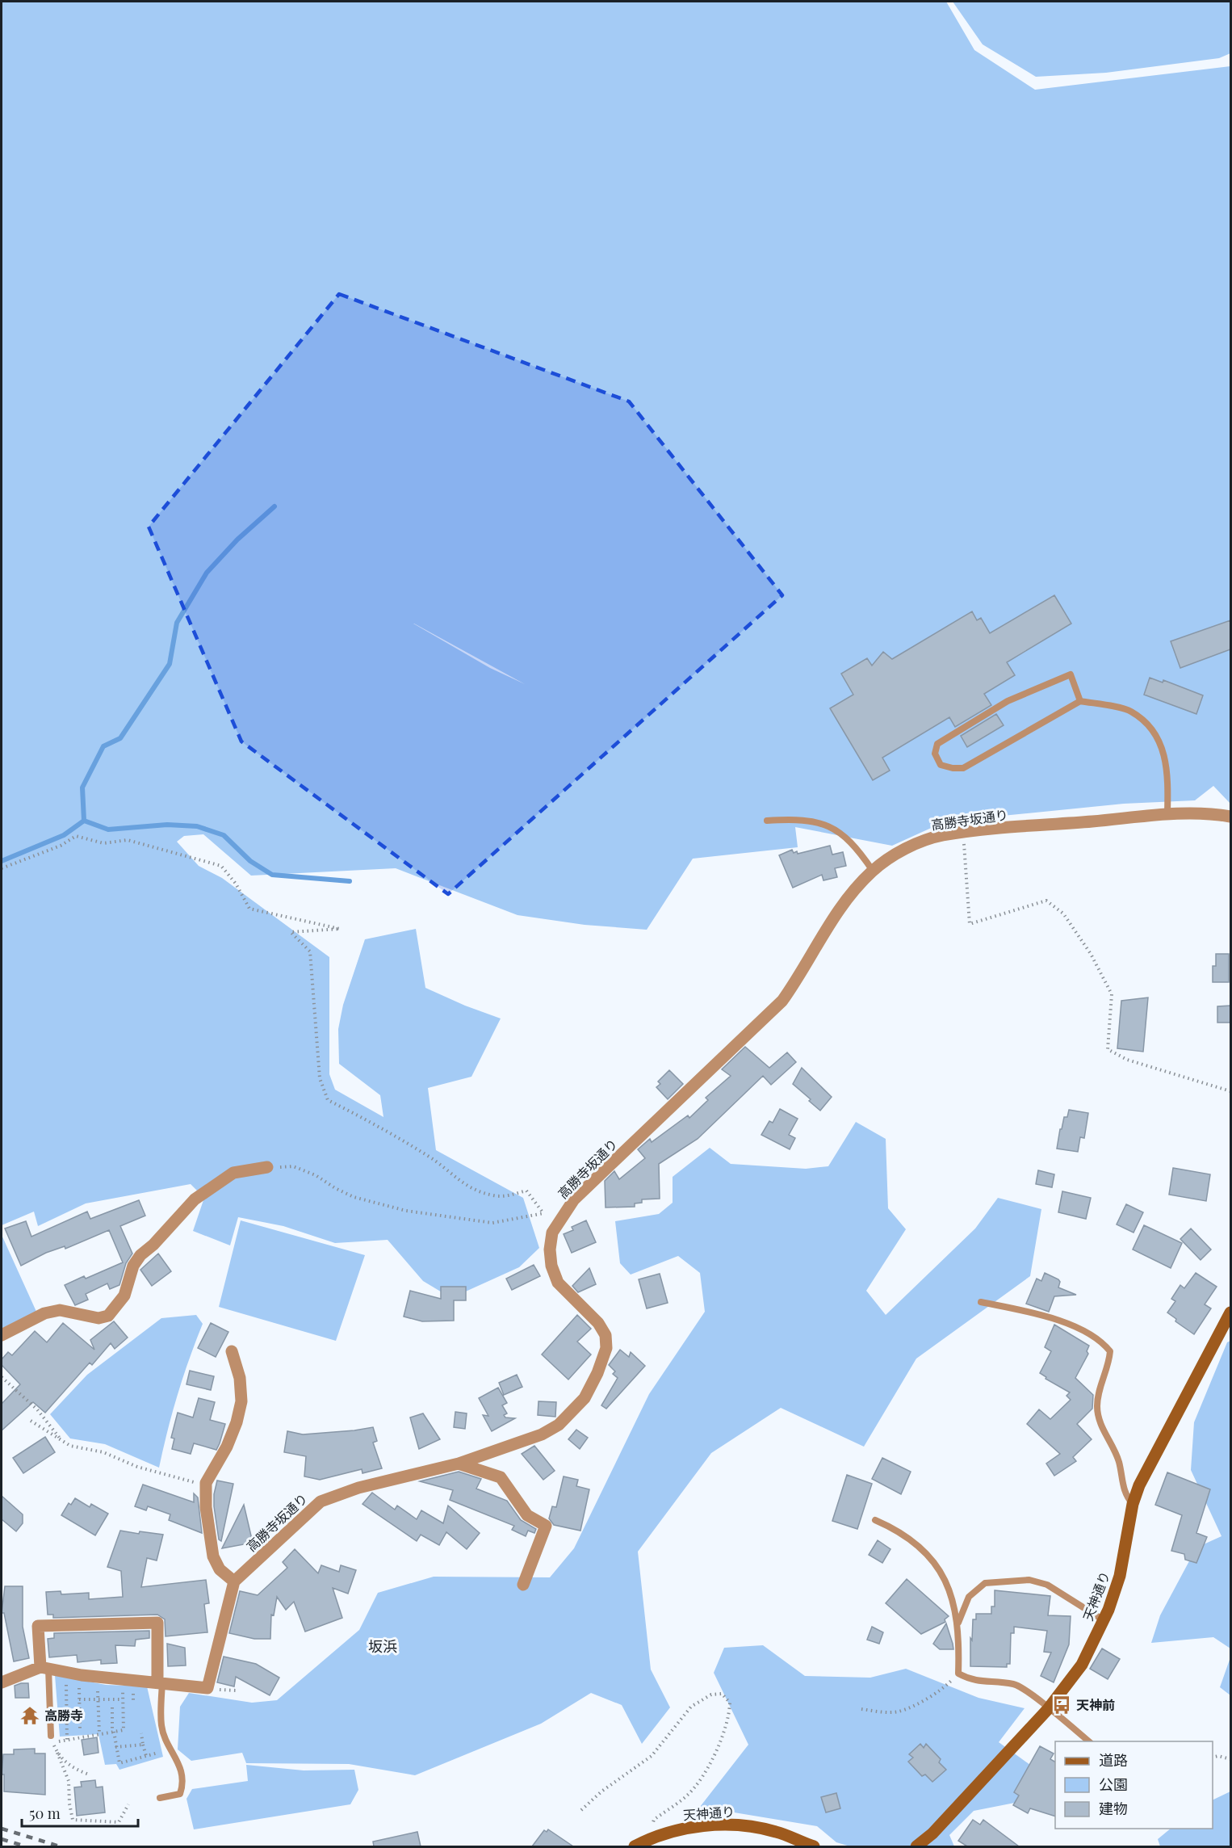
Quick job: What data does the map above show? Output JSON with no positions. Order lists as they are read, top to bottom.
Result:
{
  "streets": {
    "street": ["高勝寺坂通り", "天神通り"]
  },
  "districts": ["坂浜"],
  "places": {
    "bus stop": ["天神前"],
    "temple": ["高勝寺"]
  },
  "legend": ["道路", "公園", "建物"],
  "scale_bar": "50 m"
}
